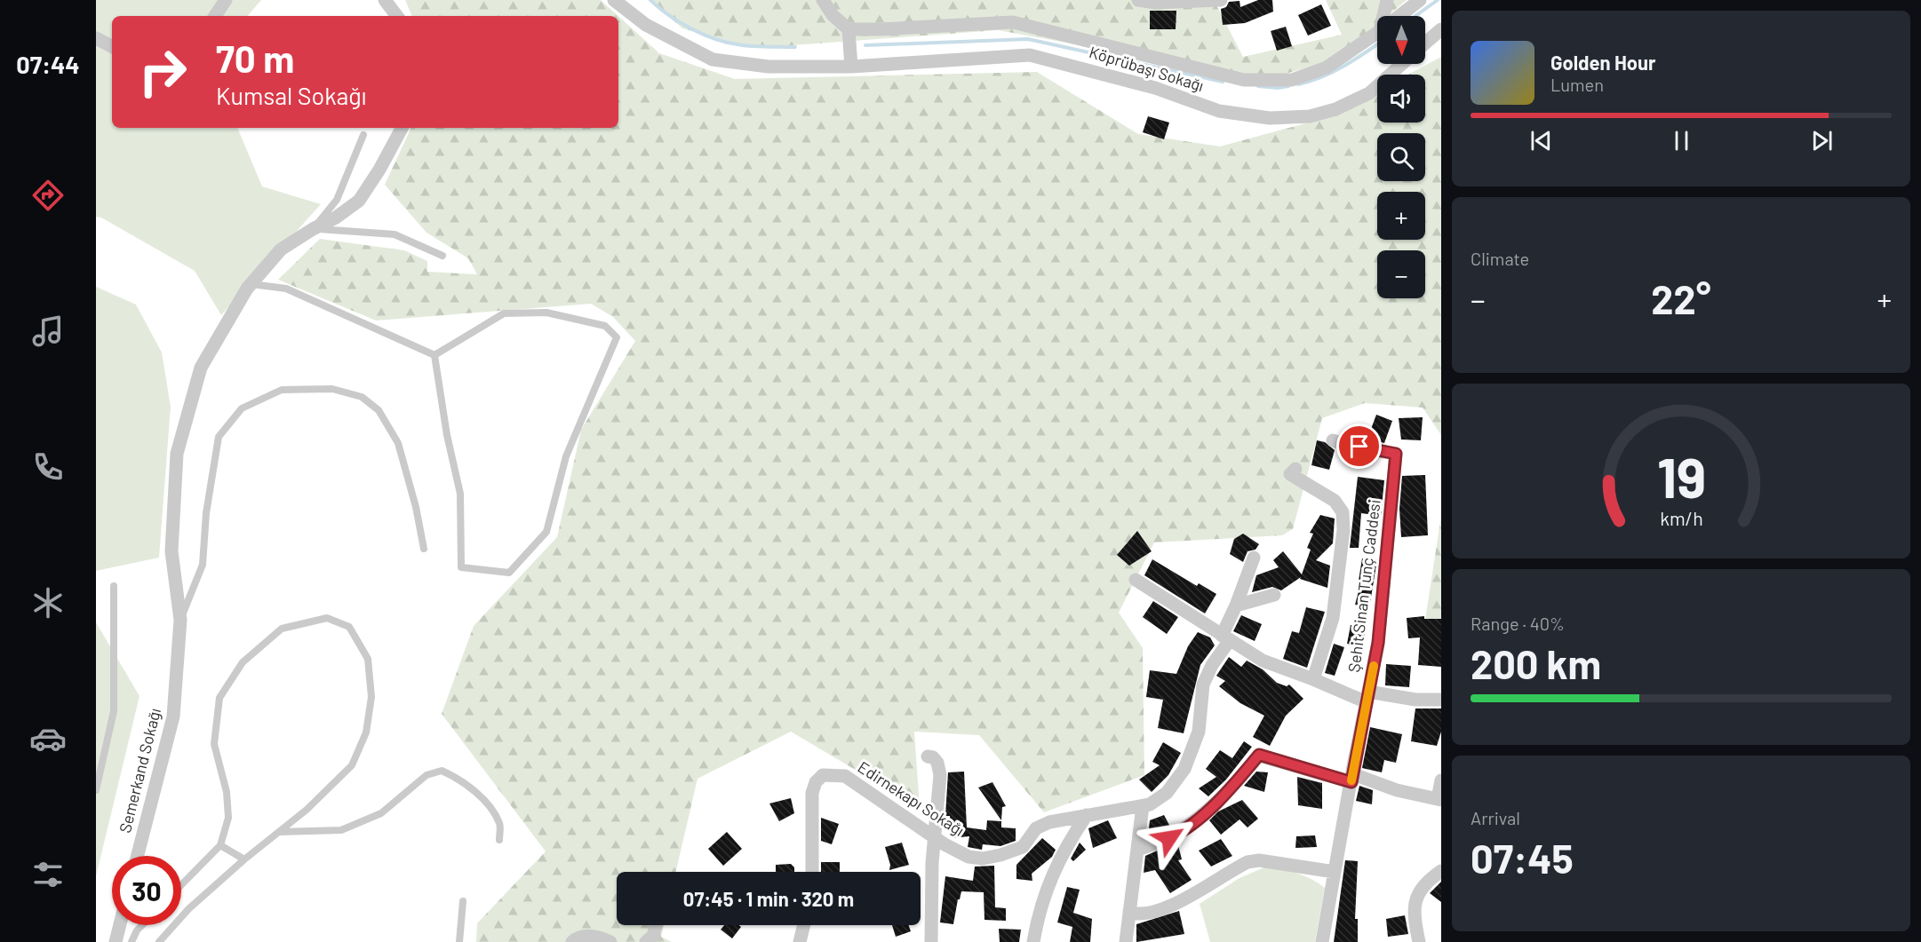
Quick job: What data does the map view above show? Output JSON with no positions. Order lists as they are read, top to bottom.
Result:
{
  "streets": {
    "street": [
      "Köprübaşı Sokağı",
      "Şehit Sinan Tunç Caddesi",
      "Semerkand Sokağı",
      "Edirnekapı Sokağı"
    ]
  },
  "north": "bottom",
  "page": {
    "tabs": "07:44",
    "map_buttons": ["+", "−"],
    "turn": ["70 m", "Kumsal Sokağı"],
    "song": ["Golden Hour", "Lumen"],
    "tile": [
      "Climate",
      ["Range · 40%", "200 km"],
      ["Arrival", "07:45"]
    ],
    "heat": ["−", "22°", "+"],
    "limit": "30",
    "trip": "07:45 · 1 min · 320 m",
    "gauge": ["19", "km/h"]
  }
}
